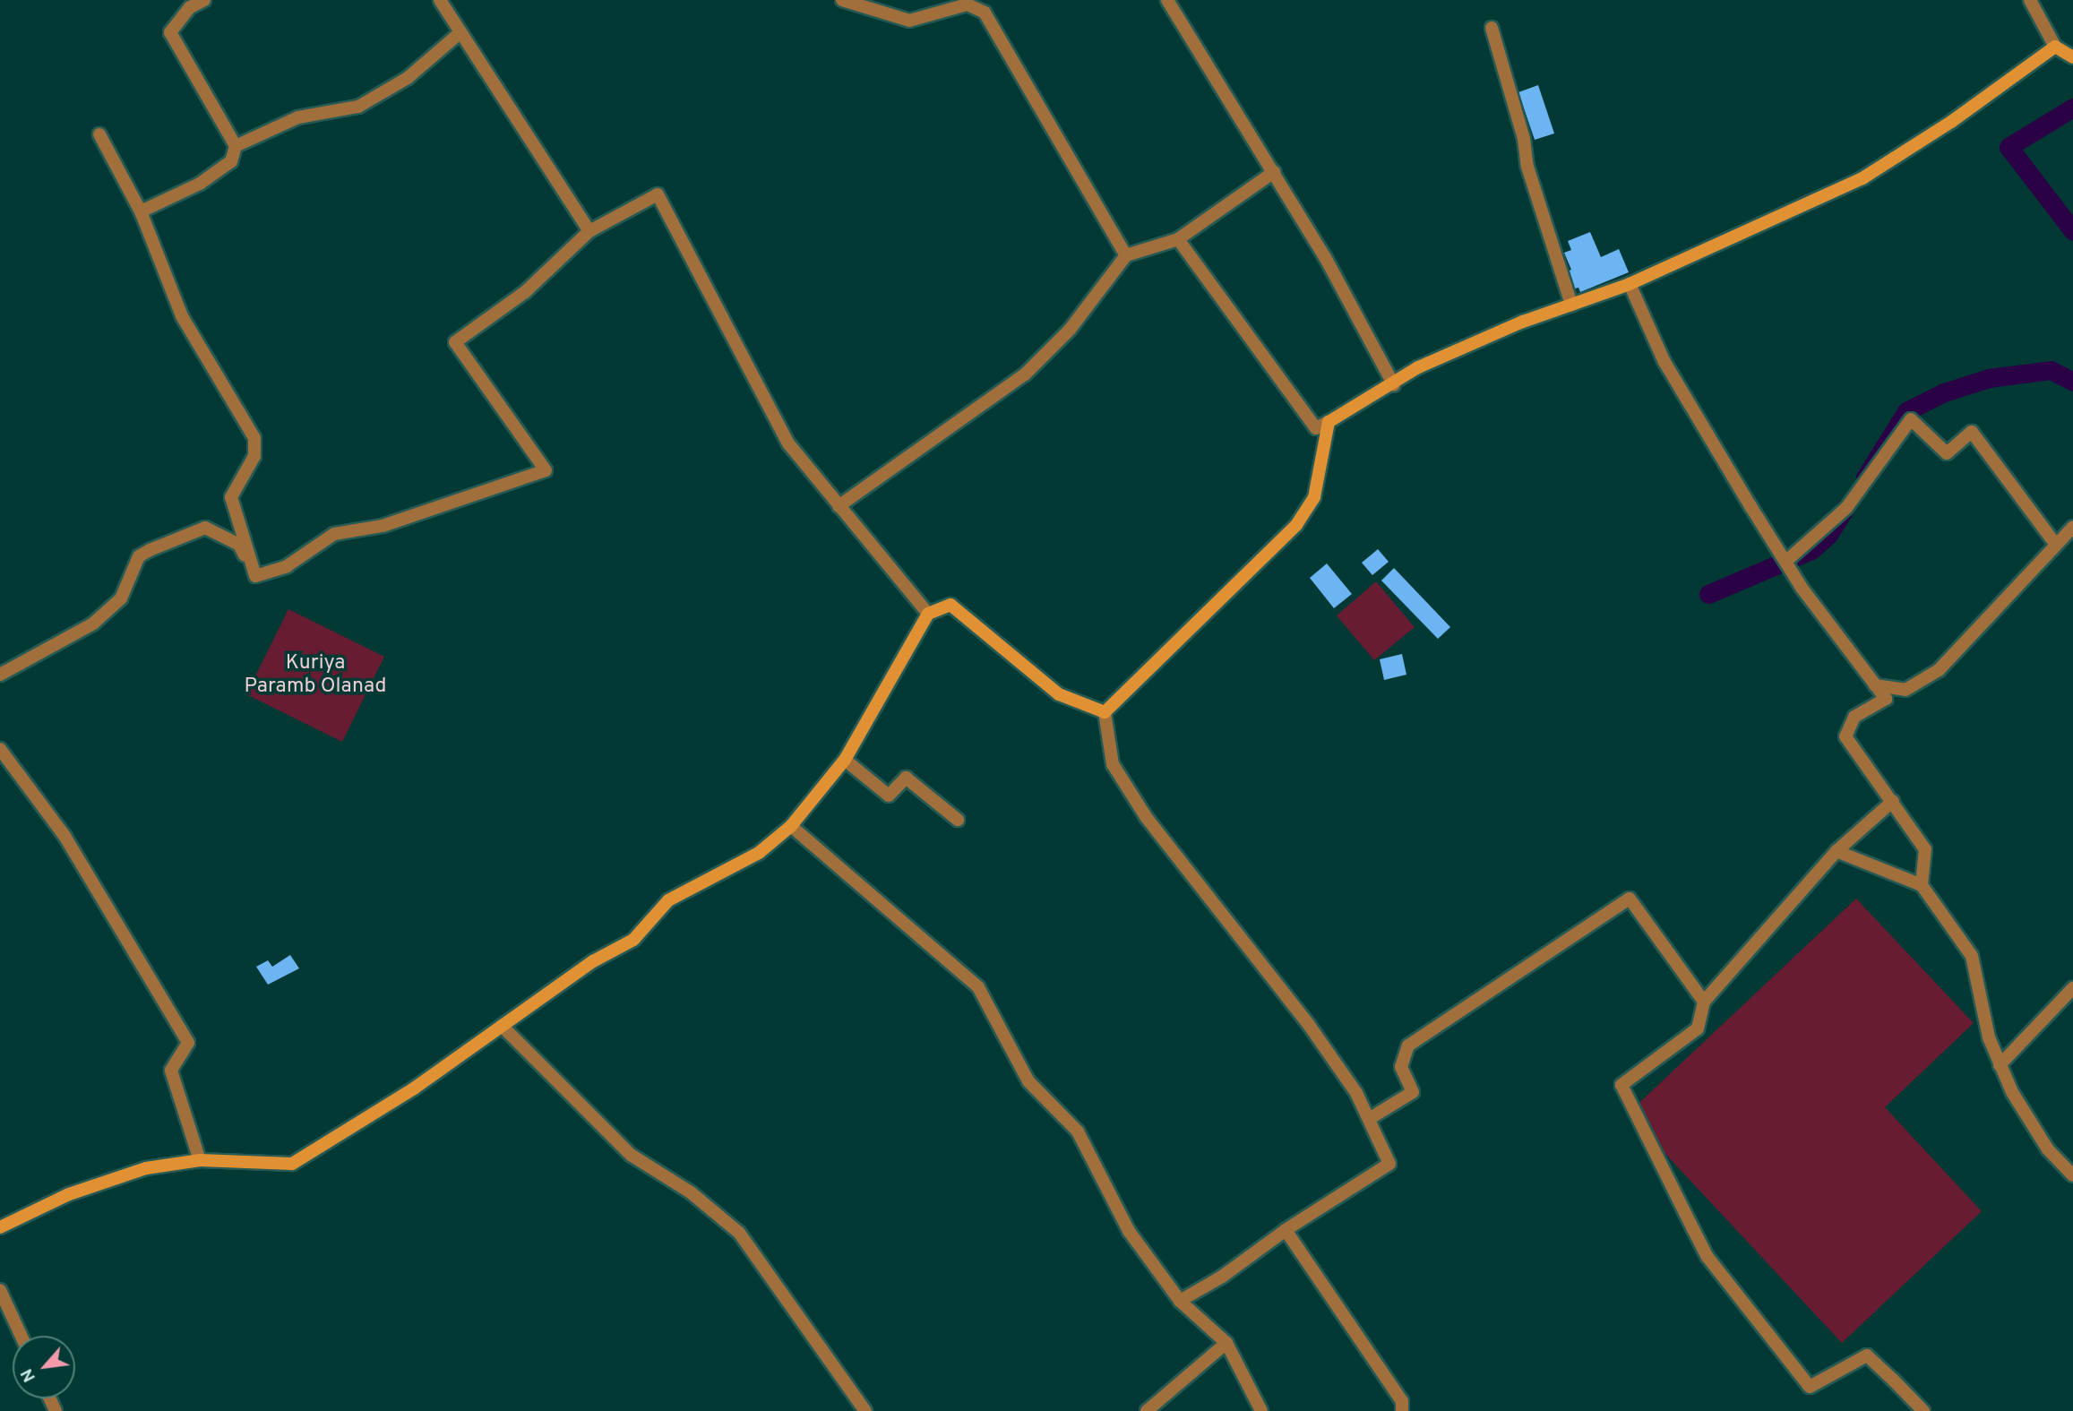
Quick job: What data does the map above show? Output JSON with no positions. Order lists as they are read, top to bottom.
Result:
{
  "parks": ["Kuriya Paramb Olanad"],
  "north": "bottom left"
}
